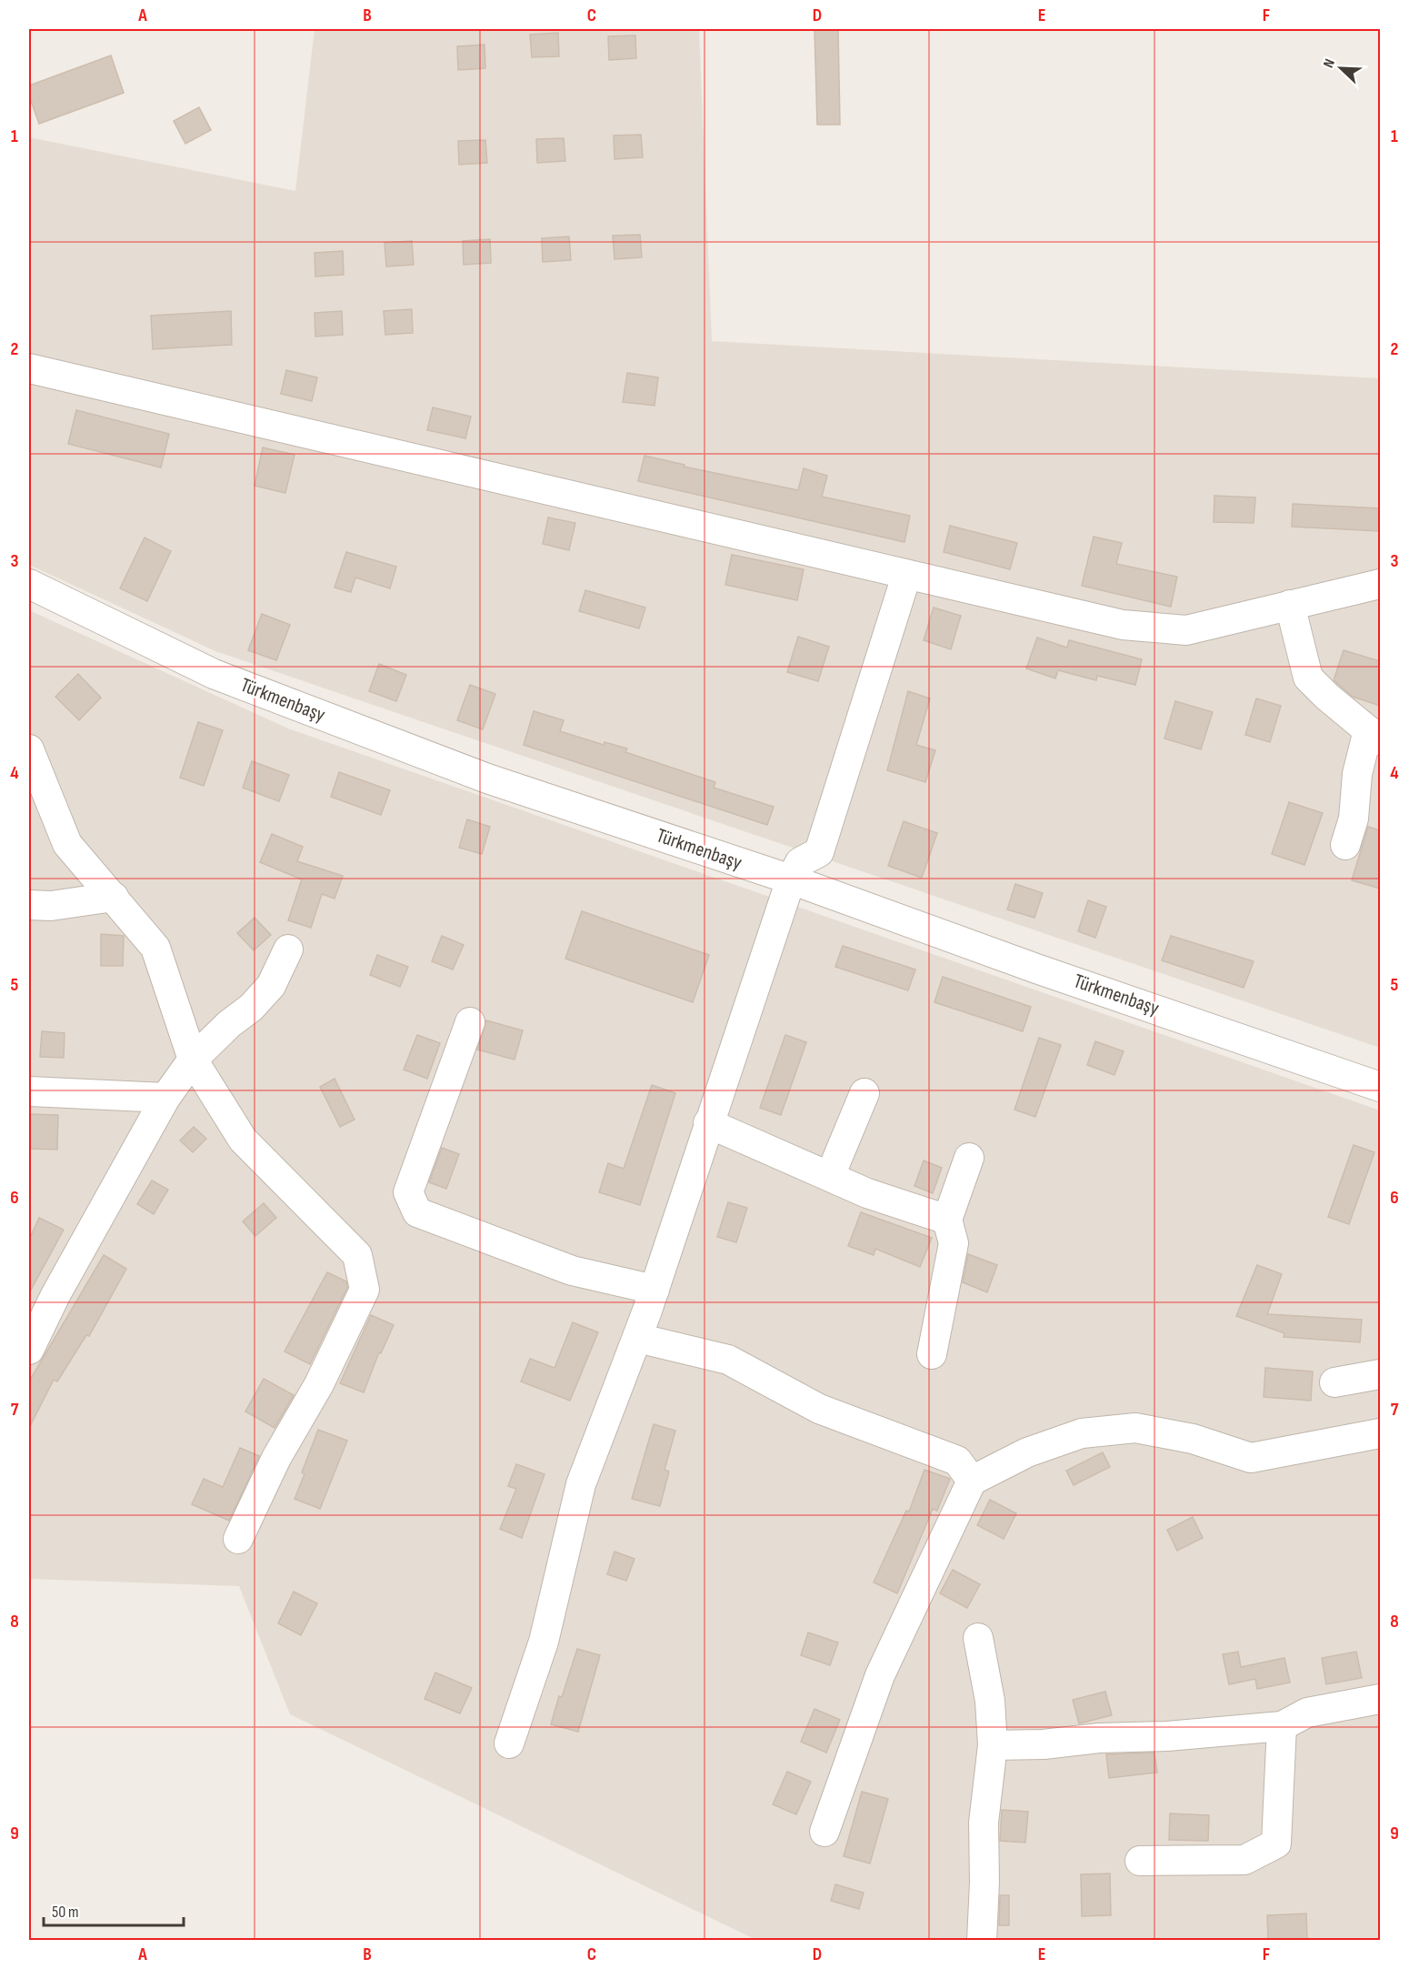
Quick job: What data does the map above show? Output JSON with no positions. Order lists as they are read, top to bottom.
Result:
{
  "streets": {
    "street": ["Türkmenbaşy"]
  },
  "scale_bar": "50 m",
  "north": "top left",
  "grid": {
    "columns": [
      "A",
      "B",
      "C",
      "D",
      "E",
      "F"
    ],
    "rows": [
      "1",
      "2",
      "3",
      "4",
      "5",
      "6",
      "7",
      "8",
      "9"
    ]
  }
}
